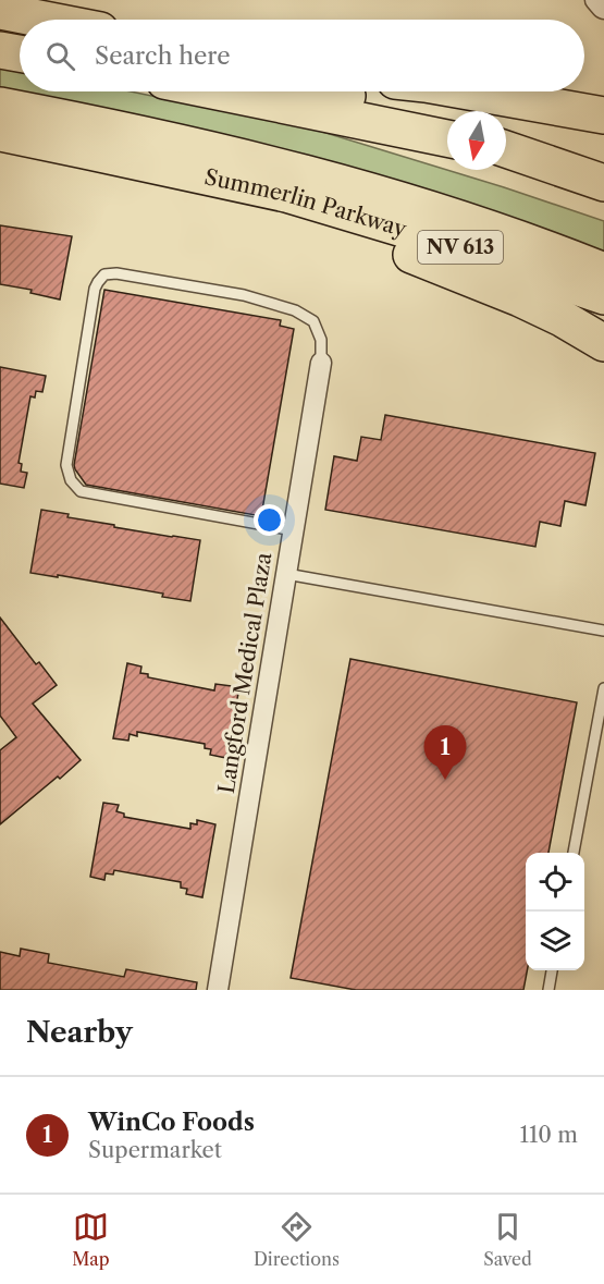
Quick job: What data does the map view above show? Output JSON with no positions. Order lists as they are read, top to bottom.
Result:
{
  "streets": {
    "highway": ["Summerlin Parkway", "NV 613"],
    "street": ["Langford Medical Plaza"]
  },
  "north": "bottom",
  "page": {
    "search": "Search here",
    "pins": "1",
    "heading": "Nearby",
    "list": [
      {
        "mark": "1",
        "name": "WinCo Foods",
        "note": "Supermarket",
        "value": "110 m"
      }
    ],
    "nav": ["Map", "Directions", "Saved"]
  }
}
